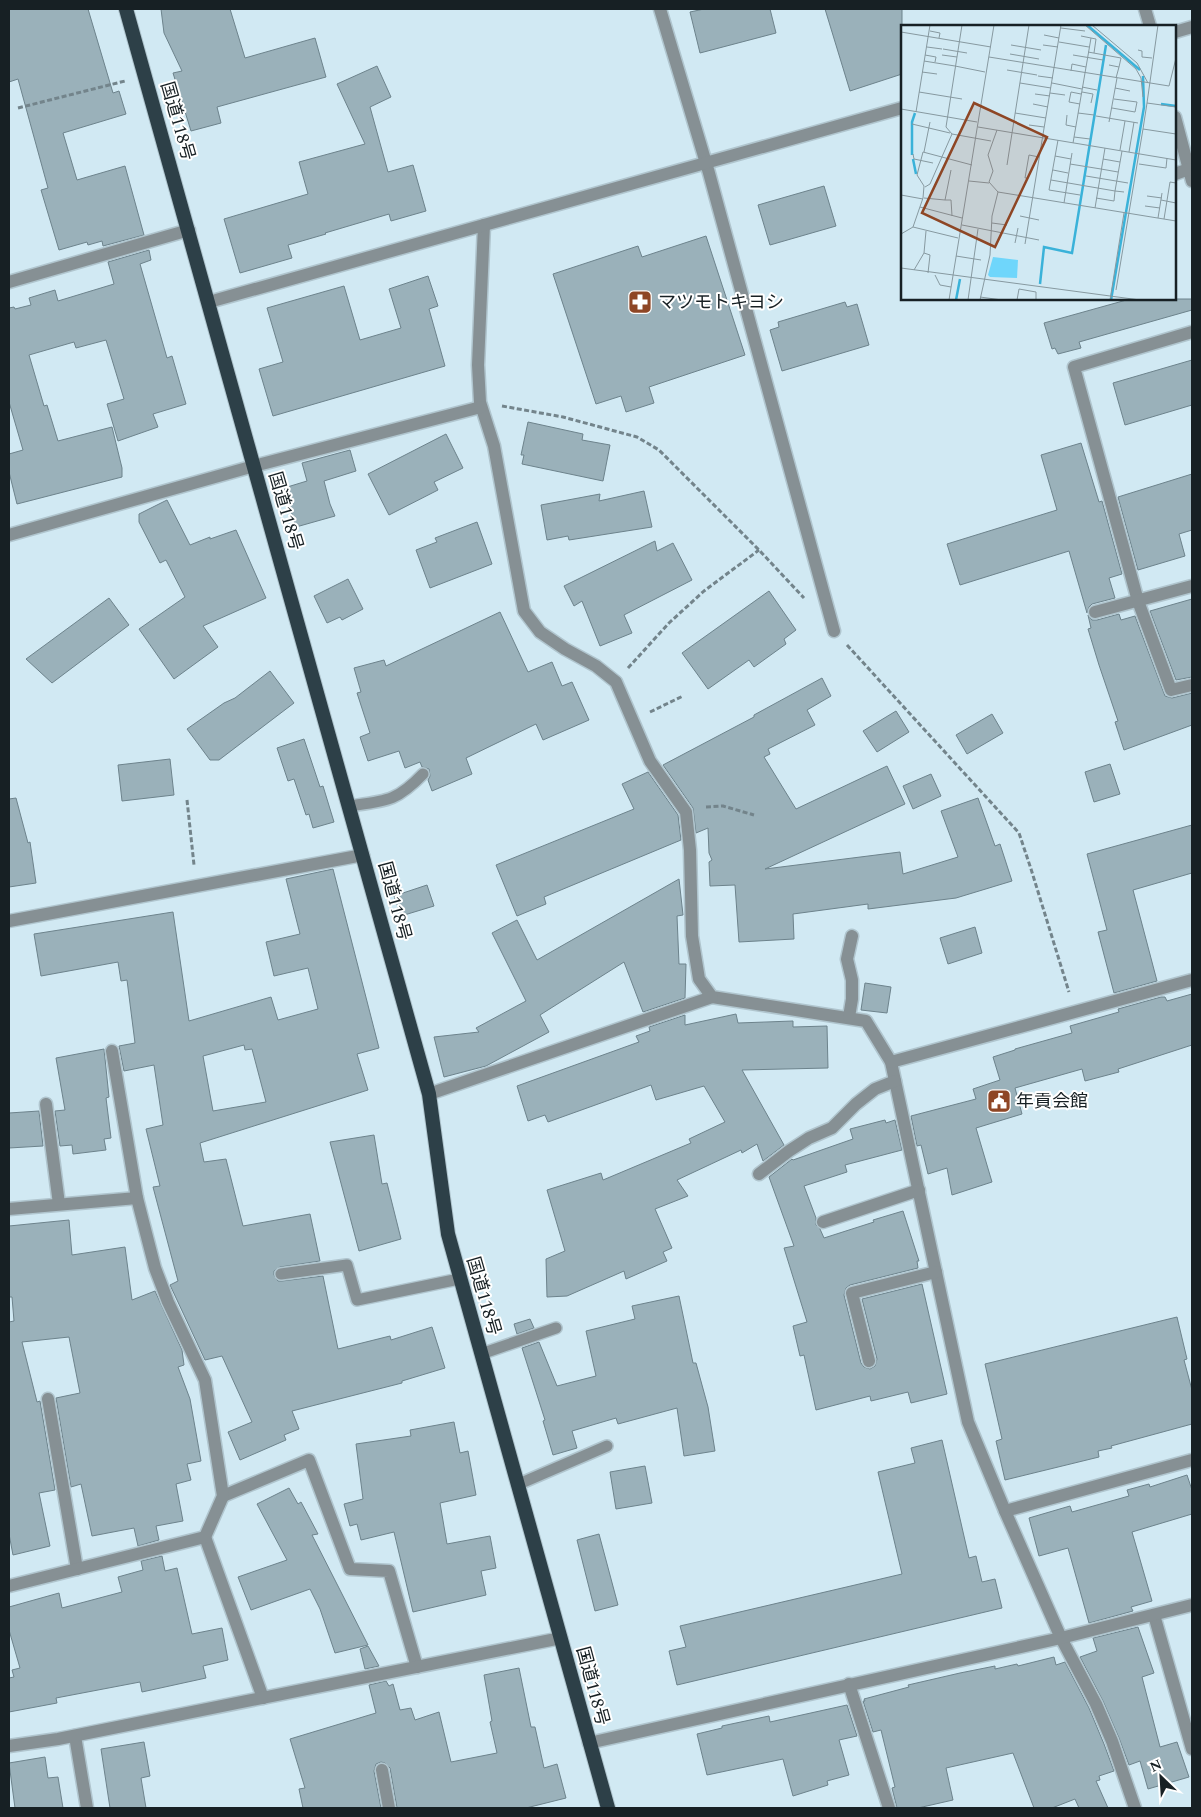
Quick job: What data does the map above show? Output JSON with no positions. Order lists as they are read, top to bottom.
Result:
{
  "streets": {
    "highway": ["国道118号"]
  },
  "places": {
    "pharmacy": ["マツモトキヨシ"],
    "public building": ["年貢会館"]
  },
  "north": "top left"
}
